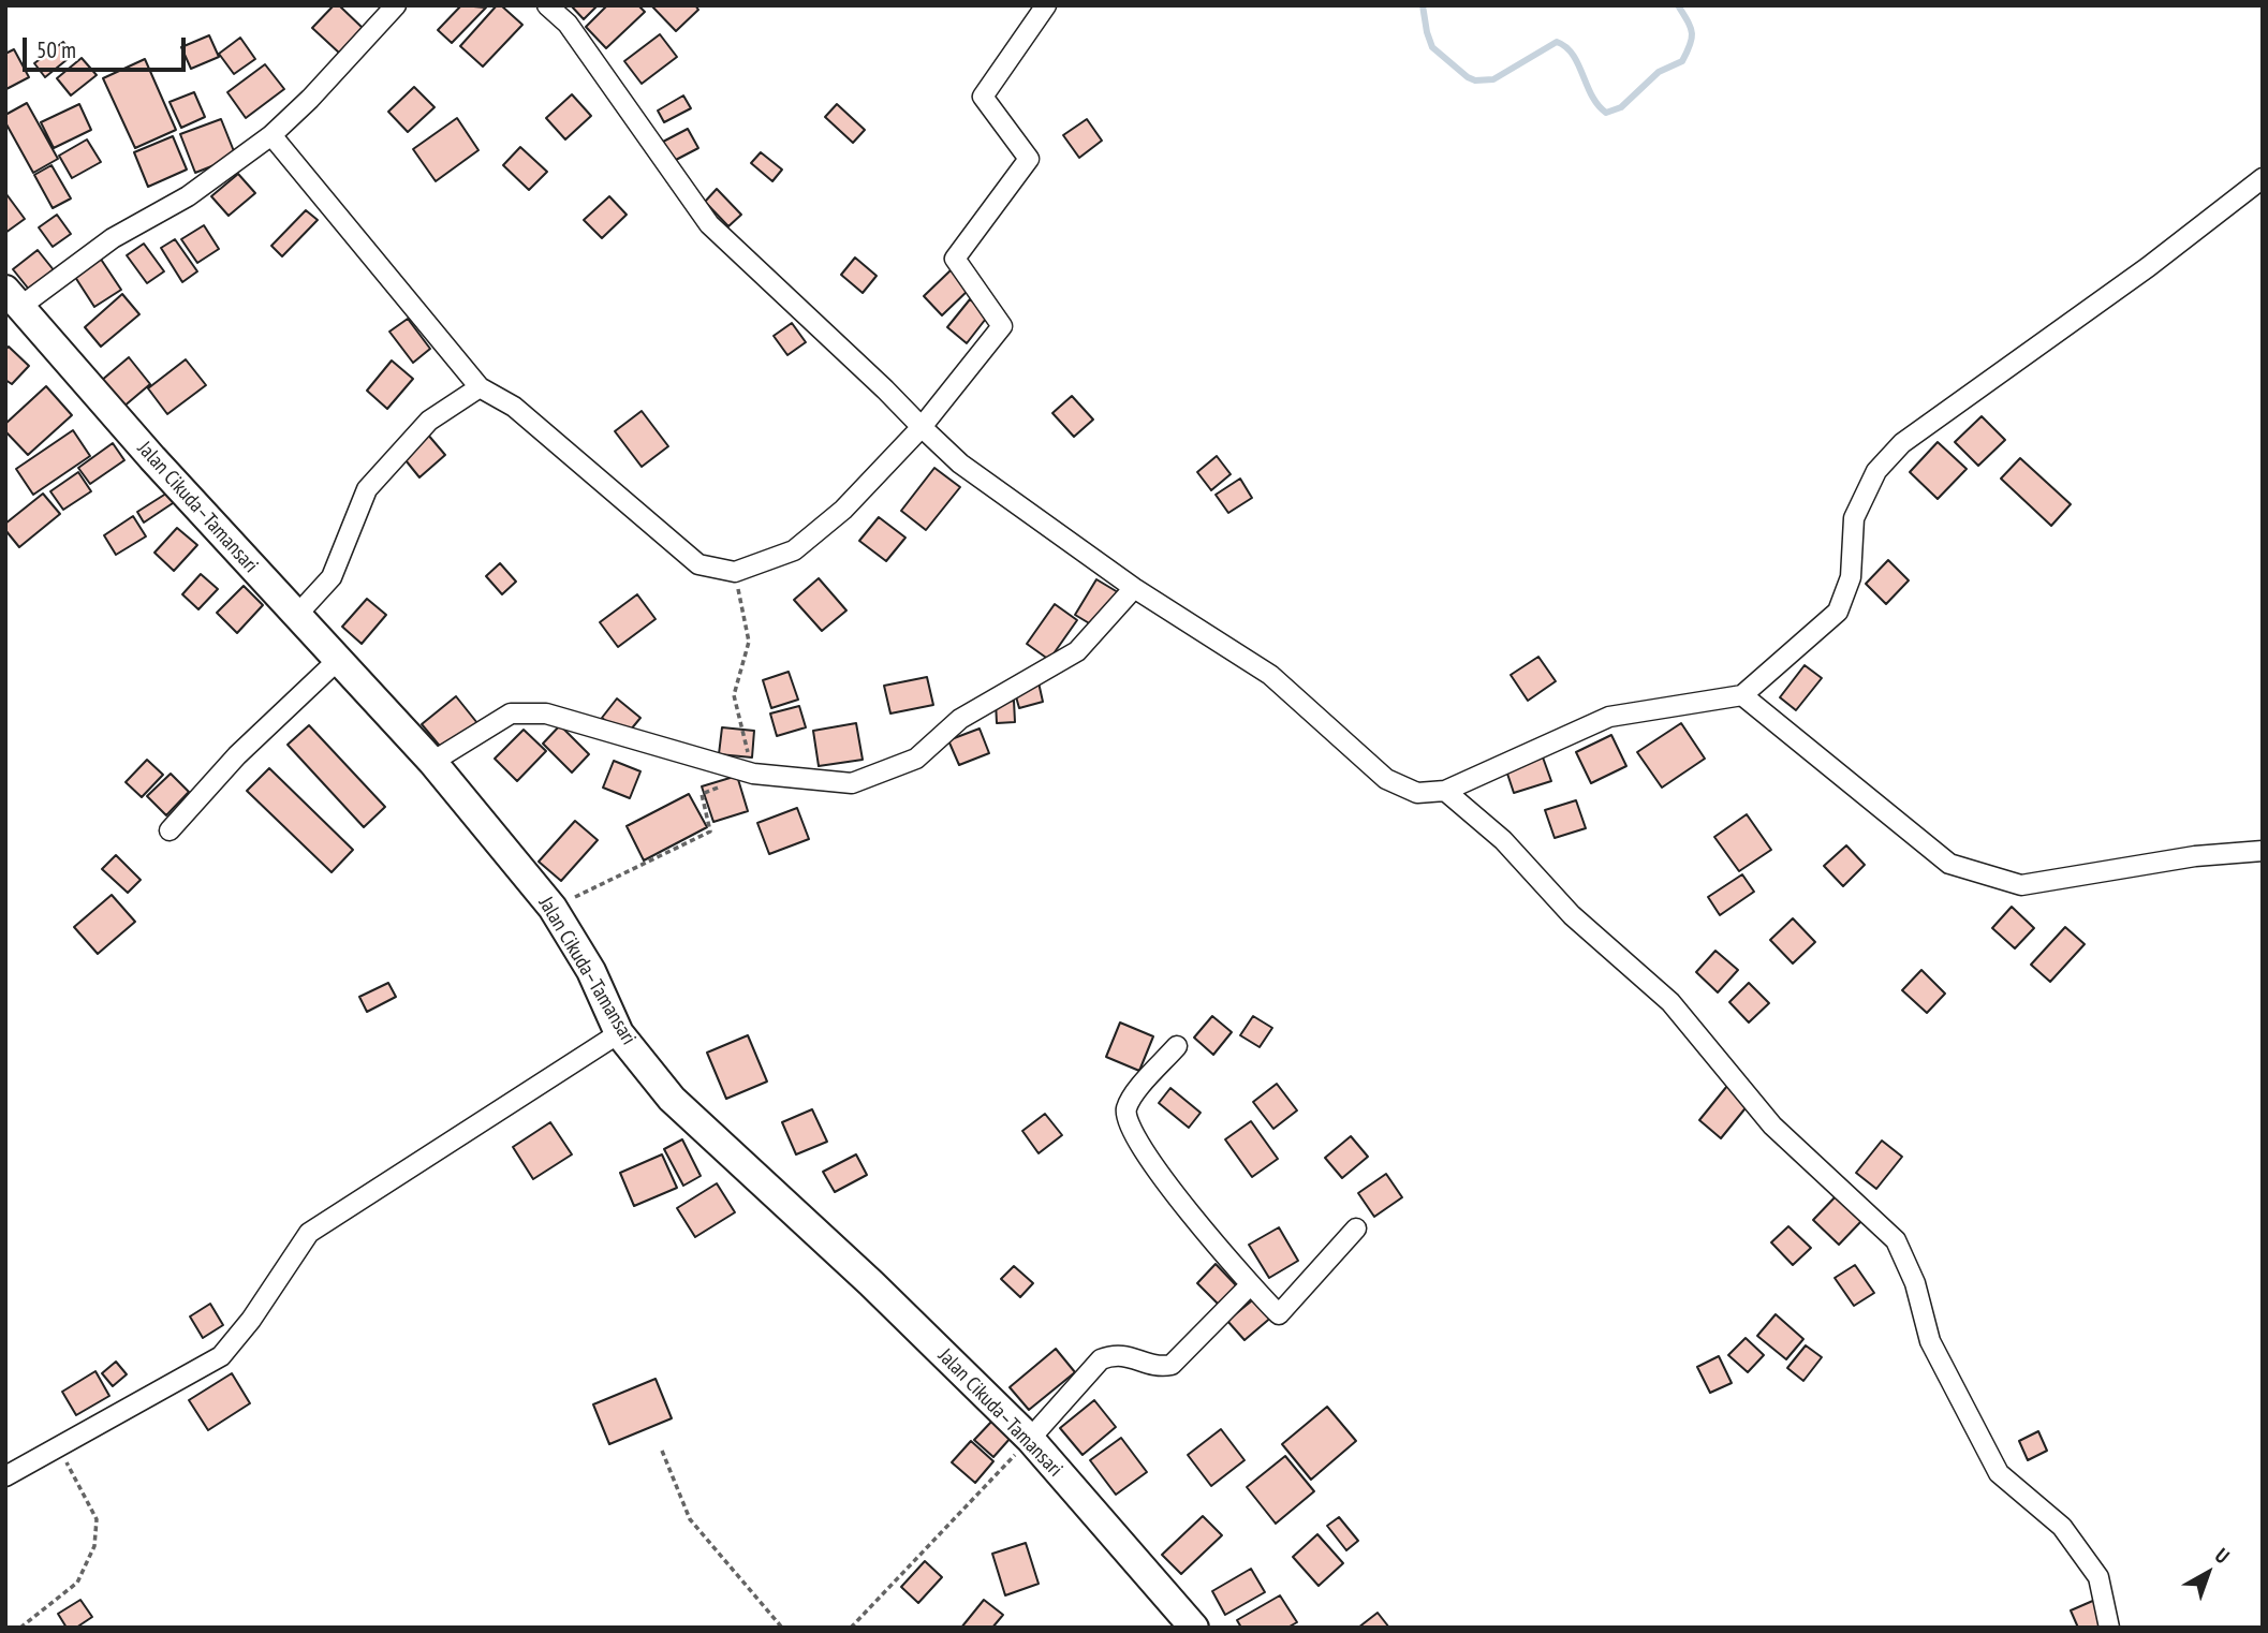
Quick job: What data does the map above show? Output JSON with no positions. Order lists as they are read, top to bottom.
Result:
{
  "streets": {
    "street": ["Jalan Cikuda–Tamansari"]
  },
  "scale_bar": "50 m",
  "north": "top right"
}
